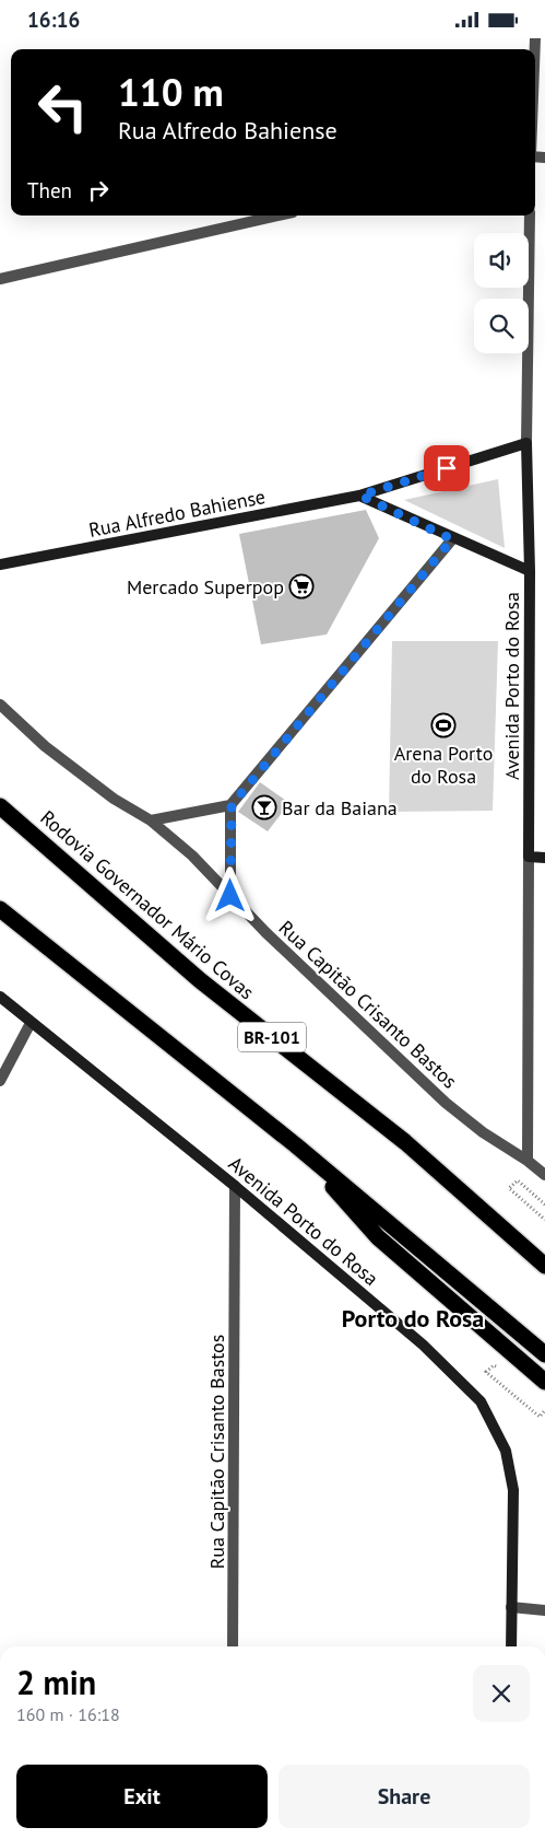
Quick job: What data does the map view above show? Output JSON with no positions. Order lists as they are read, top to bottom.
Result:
{
  "streets": {
    "highway": ["Rodovia Governador Mário Covas", "BR-101"],
    "main road": ["Rua Alfredo Bahiense", "Avenida Porto do Rosa"],
    "street": ["Rua Capitão Crisanto Bastos"]
  },
  "crossings": [
    ["Rua Alfredo Bahiense", "Avenida Porto do Rosa"],
    ["Avenida Porto do Rosa", "Rua Capitão Crisanto Bastos"]
  ],
  "districts": ["Porto do Rosa"],
  "places": {
    "supermarket": ["Mercado Superpop"],
    "sports": ["Arena Porto do Rosa"],
    "bar": ["Bar da Baiana"]
  },
  "page": {
    "status": "16:16",
    "turn": ["110 m", "Rua Alfredo Bahiense"],
    "then": "Then",
    "heading": ["2 min", "160 m · 16:18"],
    "buttons": ["Exit", "Share"]
  }
}
